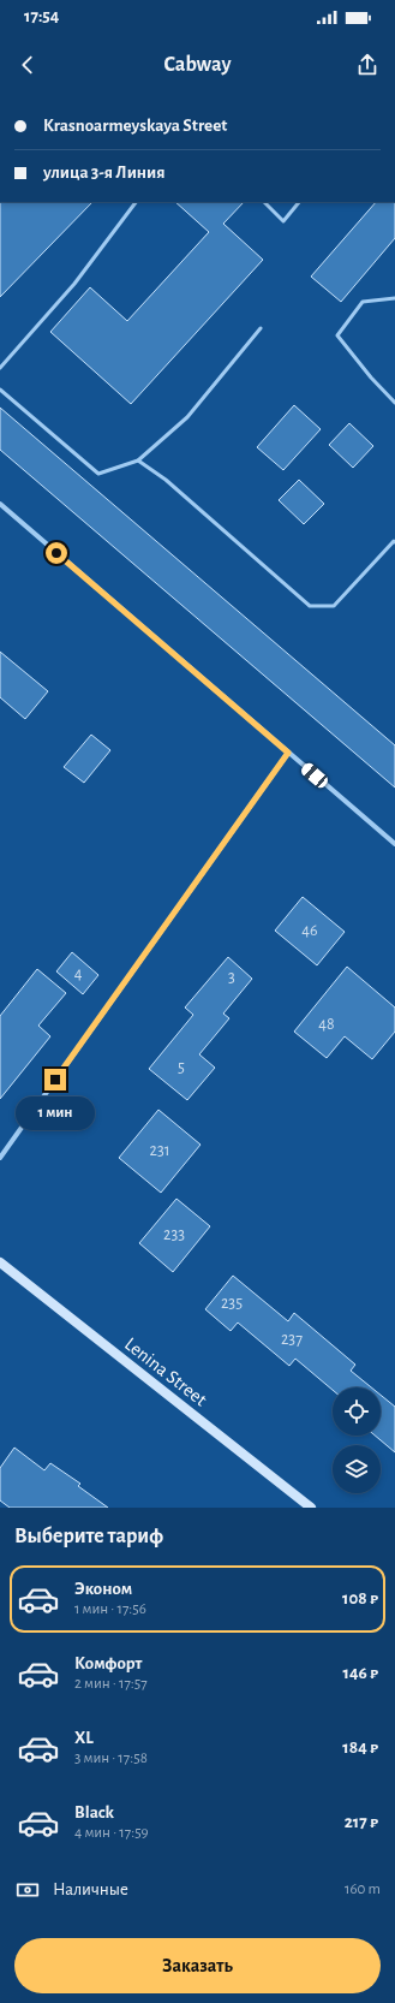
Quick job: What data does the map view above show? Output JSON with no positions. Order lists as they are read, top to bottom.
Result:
{
  "streets": {
    "main road": ["Lenina Street"]
  },
  "house_numbers": [
    "46",
    "4",
    "3",
    "48",
    "5",
    "231",
    "233",
    "235",
    "237"
  ],
  "page": {
    "status": "17:54",
    "header": "Cabway",
    "banner": ["Krasnoarmeyskaya Street", "улица 3-я Линия"],
    "bubble": "1 мин",
    "heading": "Выберите тариф",
    "list": [
      {
        "name": "Эконом",
        "note": "1 мин · 17:56",
        "value": "108 ₽"
      },
      {
        "name": "Комфорт",
        "note": "2 мин · 17:57",
        "value": "146 ₽"
      },
      {
        "name": "XL",
        "note": "3 мин · 17:58",
        "value": "184 ₽"
      },
      {
        "name": "Black",
        "note": "4 мин · 17:59",
        "value": "217 ₽"
      }
    ],
    "pay": ["Наличные", "160 m"],
    "buttons": "Заказать"
  }
}
